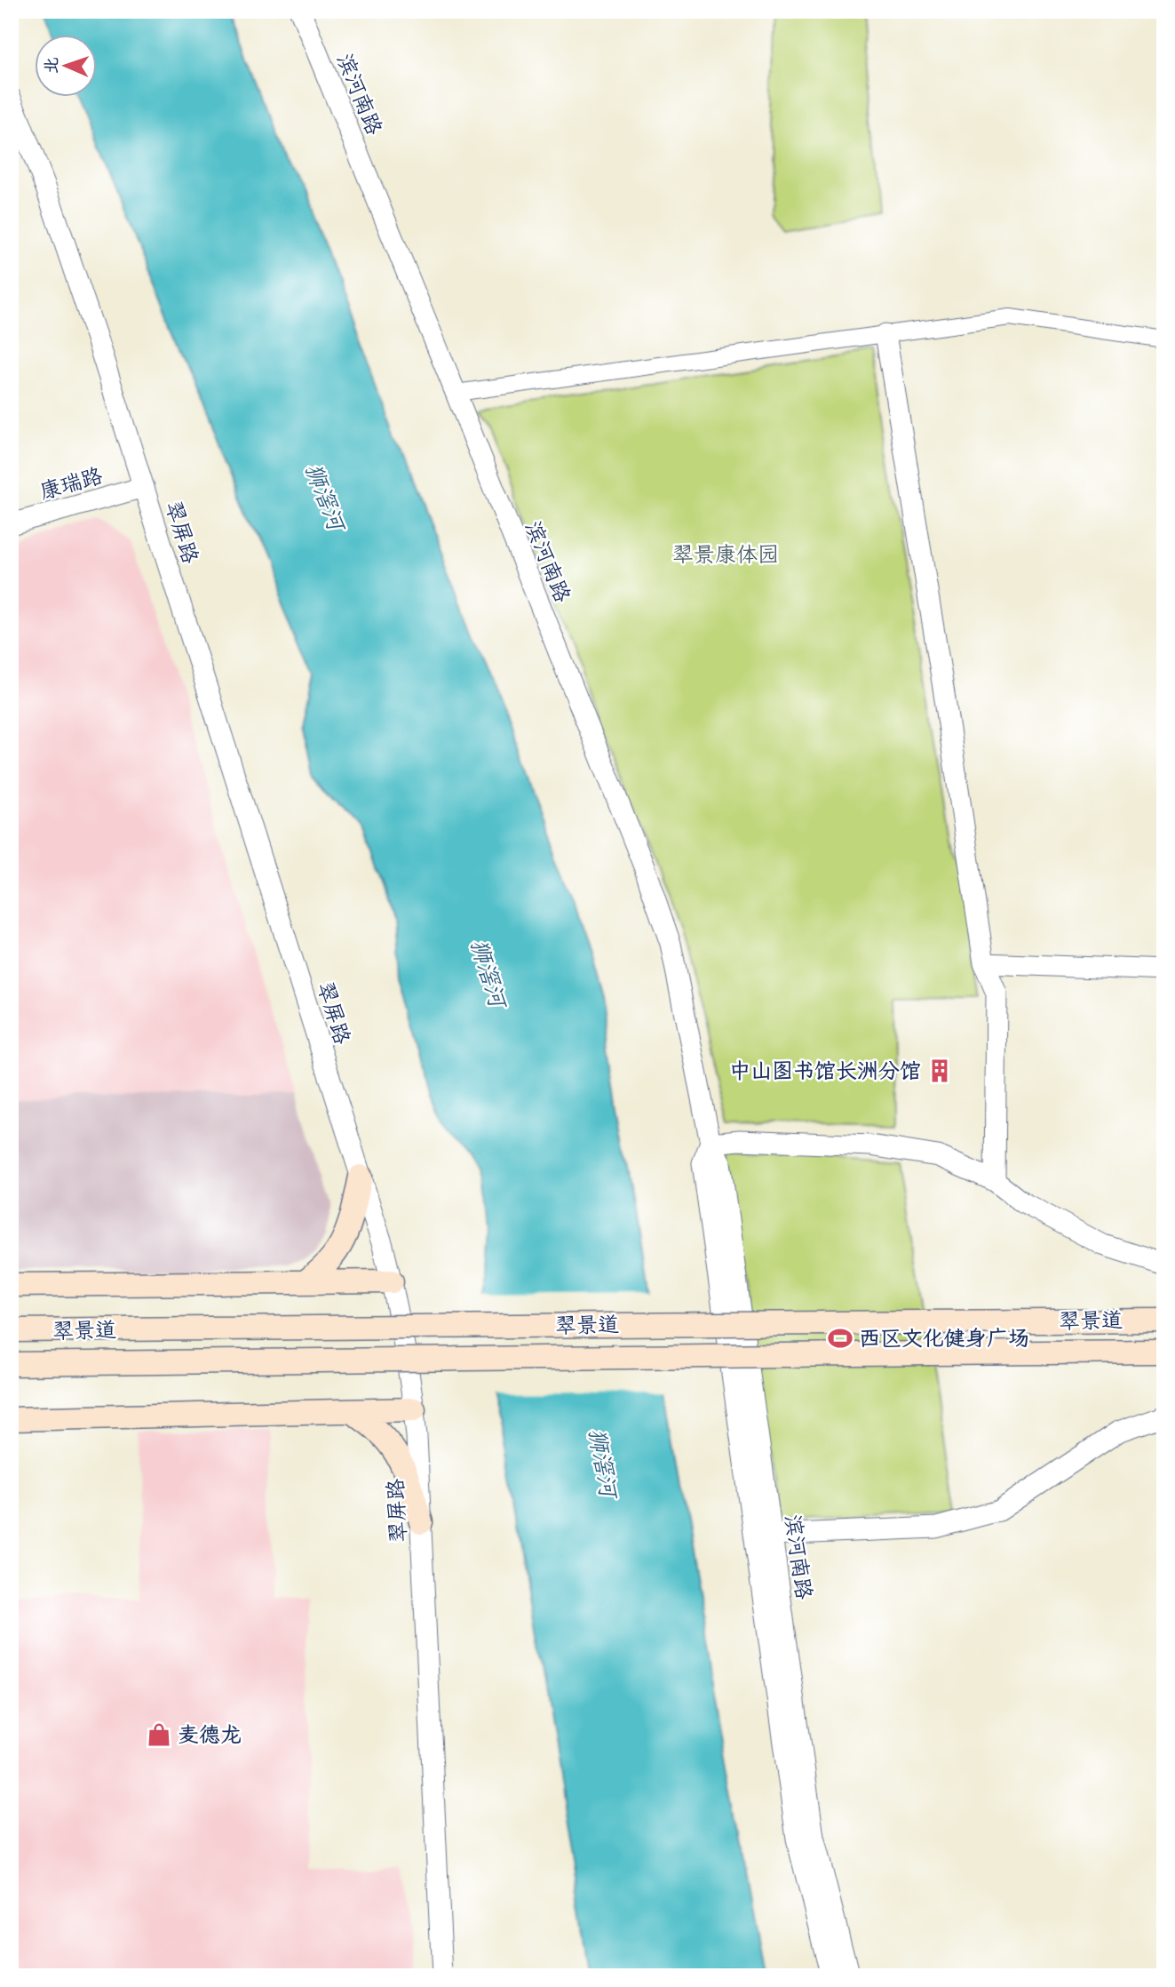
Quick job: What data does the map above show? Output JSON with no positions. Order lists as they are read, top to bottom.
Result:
{
  "streets": {
    "main road": ["翠景道"],
    "street": ["滨河南路", "康瑞路", "翠屏路"]
  },
  "crossings": [
    ["康瑞路", "翠屏路"]
  ],
  "water": ["狮滘河"],
  "parks": ["翠景康体园"],
  "places": {
    "building": ["中山图书馆长洲分馆"],
    "sports": ["西区文化健身广场"],
    "shop": ["麦德龙"]
  },
  "north": "left"
}
